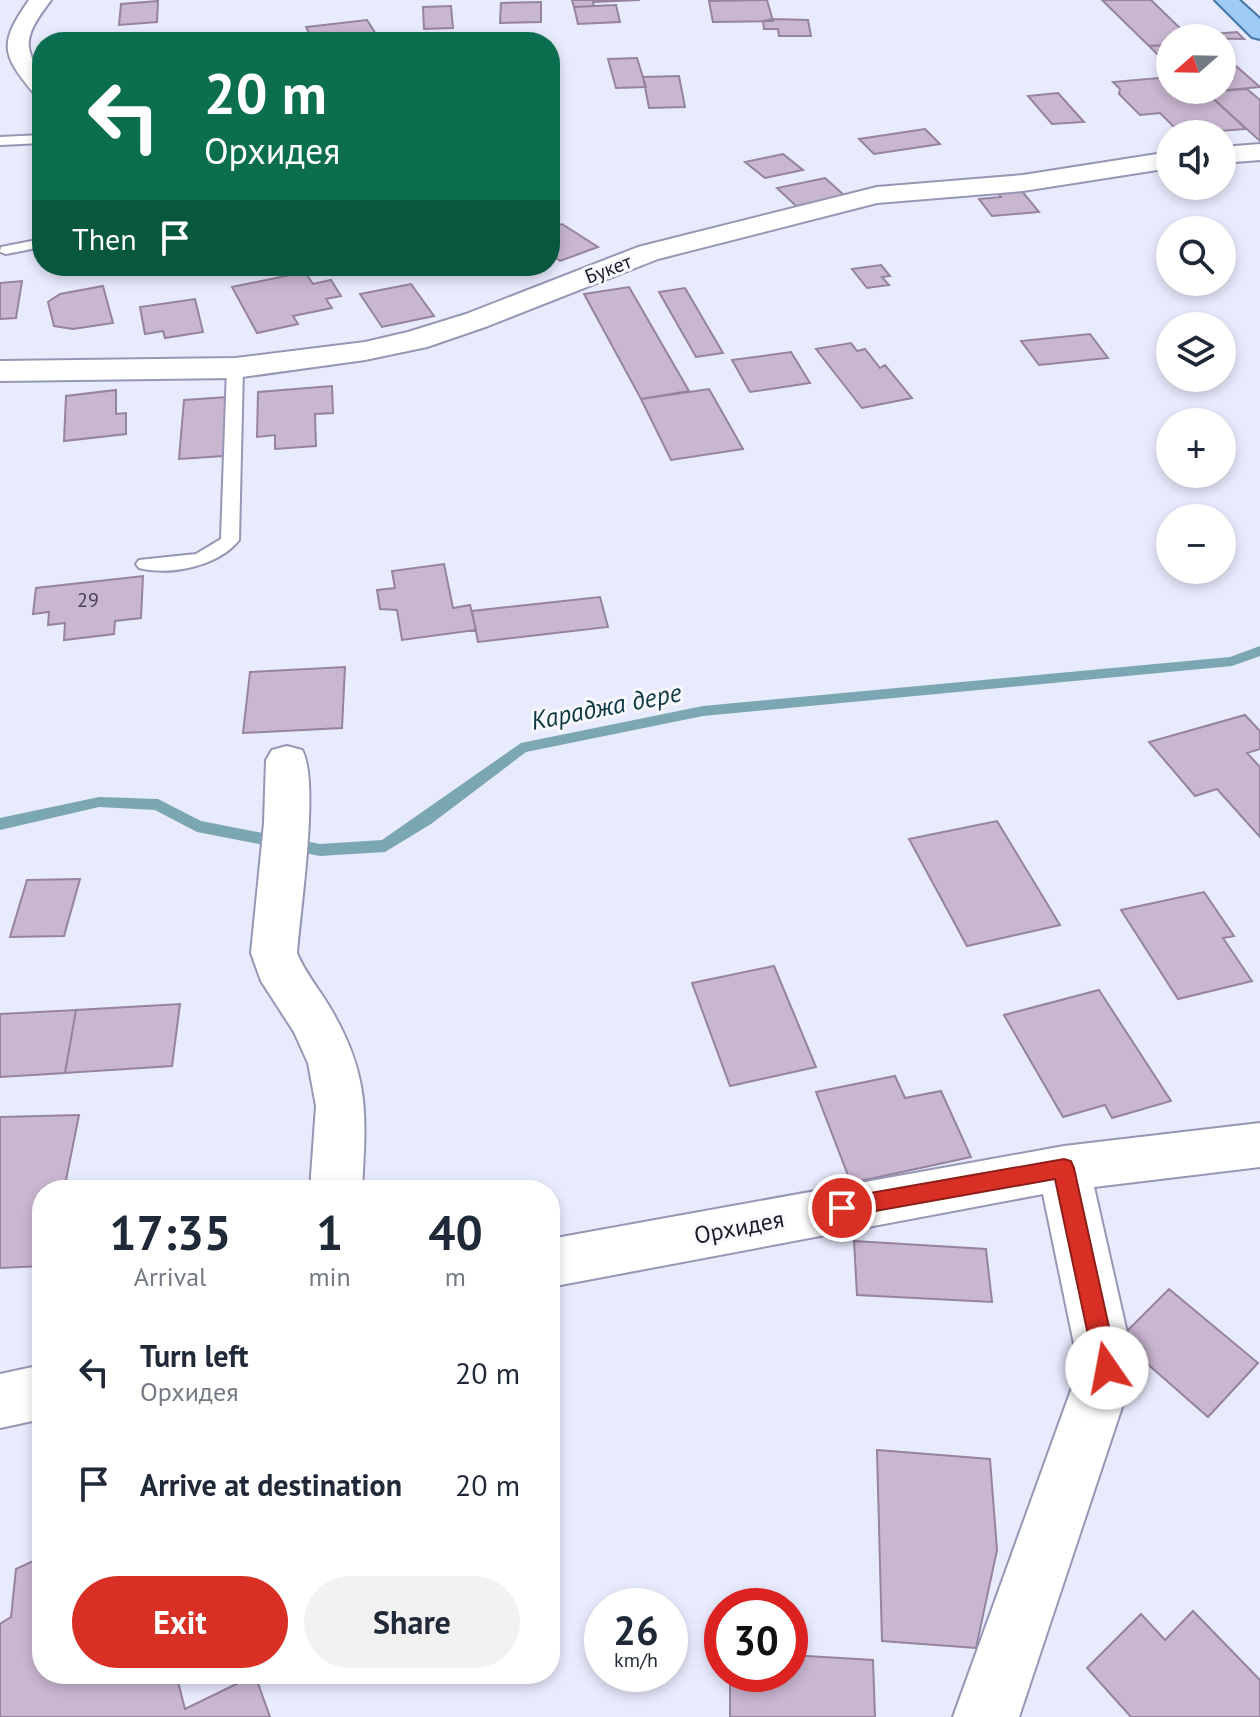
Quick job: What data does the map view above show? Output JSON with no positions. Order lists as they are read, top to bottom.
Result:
{
  "streets": {
    "street": ["Букет", "Орхидея"]
  },
  "water": ["Караджа дере"],
  "house_numbers": ["29"],
  "north": "left",
  "page": {
    "map_buttons": ["+", "−"],
    "turn": ["20 m", "Орхидея"],
    "then": "Then",
    "eta": [
      "17:35",
      "Arrival",
      "1",
      "min",
      "40",
      "m"
    ],
    "list": [
      {
        "name": "Turn left",
        "note": "Орхидея",
        "value": "20 m"
      },
      {
        "name": "Arrive at destination",
        "value": "20 m"
      }
    ],
    "buttons": ["Exit", "Share"],
    "speed": "26 km/h",
    "limit": "30"
  }
}
